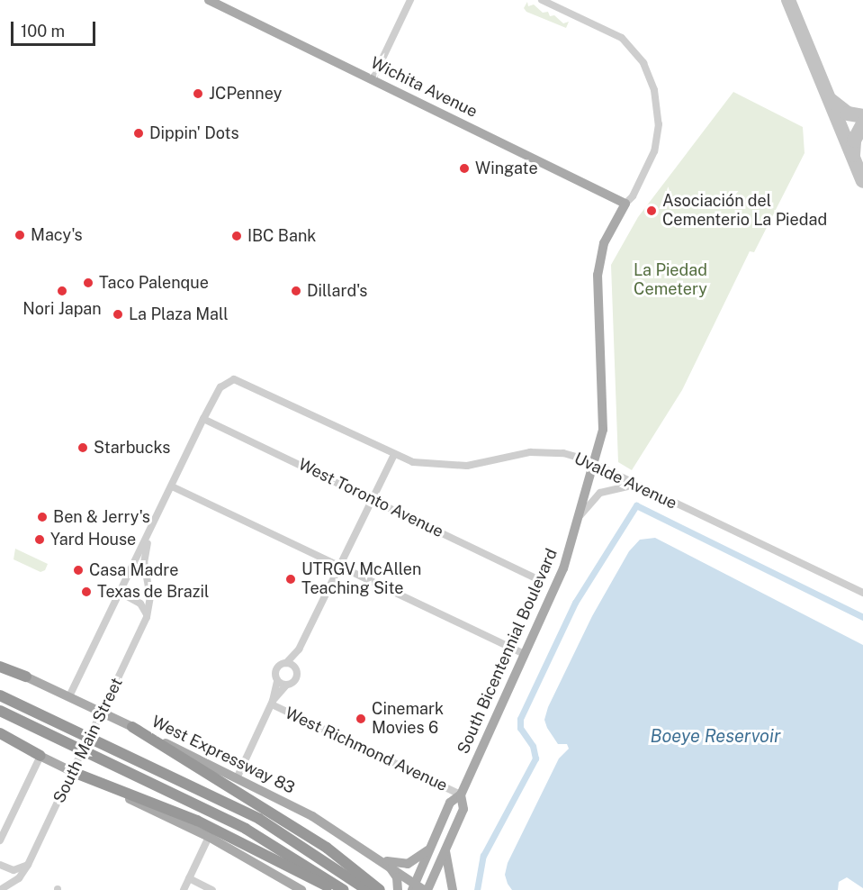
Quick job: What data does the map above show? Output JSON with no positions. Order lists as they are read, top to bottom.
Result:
{
  "streets": {
    "main road": ["Wichita Avenue", "South Bicentennial Boulevard", "West Expressway 83"],
    "street": [
      "Uvalde Avenue",
      "West Toronto Avenue",
      "South Main Street",
      "West Richmond Avenue"
    ]
  },
  "crossings": [
    ["Wichita Avenue", "South Bicentennial Boulevard"],
    ["Uvalde Avenue", "South Bicentennial Boulevard"],
    ["Uvalde Avenue", "South Main Street"],
    ["West Toronto Avenue", "South Main Street"],
    ["South Bicentennial Boulevard", "West Richmond Avenue"],
    ["South Bicentennial Boulevard", "West Expressway 83"],
    ["South Main Street", "West Expressway 83"]
  ],
  "water": ["Boeye Reservoir"],
  "parks": ["La Piedad Cemetery"],
  "places": [
    "JCPenney",
    "Dippin' Dots",
    "Wingate",
    "Asociación del Cementerio La Piedad",
    "Macy's",
    "IBC Bank",
    "Taco Palenque",
    "Nori Japan",
    "Dillard's",
    "La Plaza Mall",
    "Starbucks",
    "Ben & Jerry's",
    "Yard House",
    "Casa Madre",
    "UTRGV McAllen Teaching Site",
    "Texas de Brazil",
    "Cinemark Movies 6"
  ],
  "scale_bar": "100 m"
}
